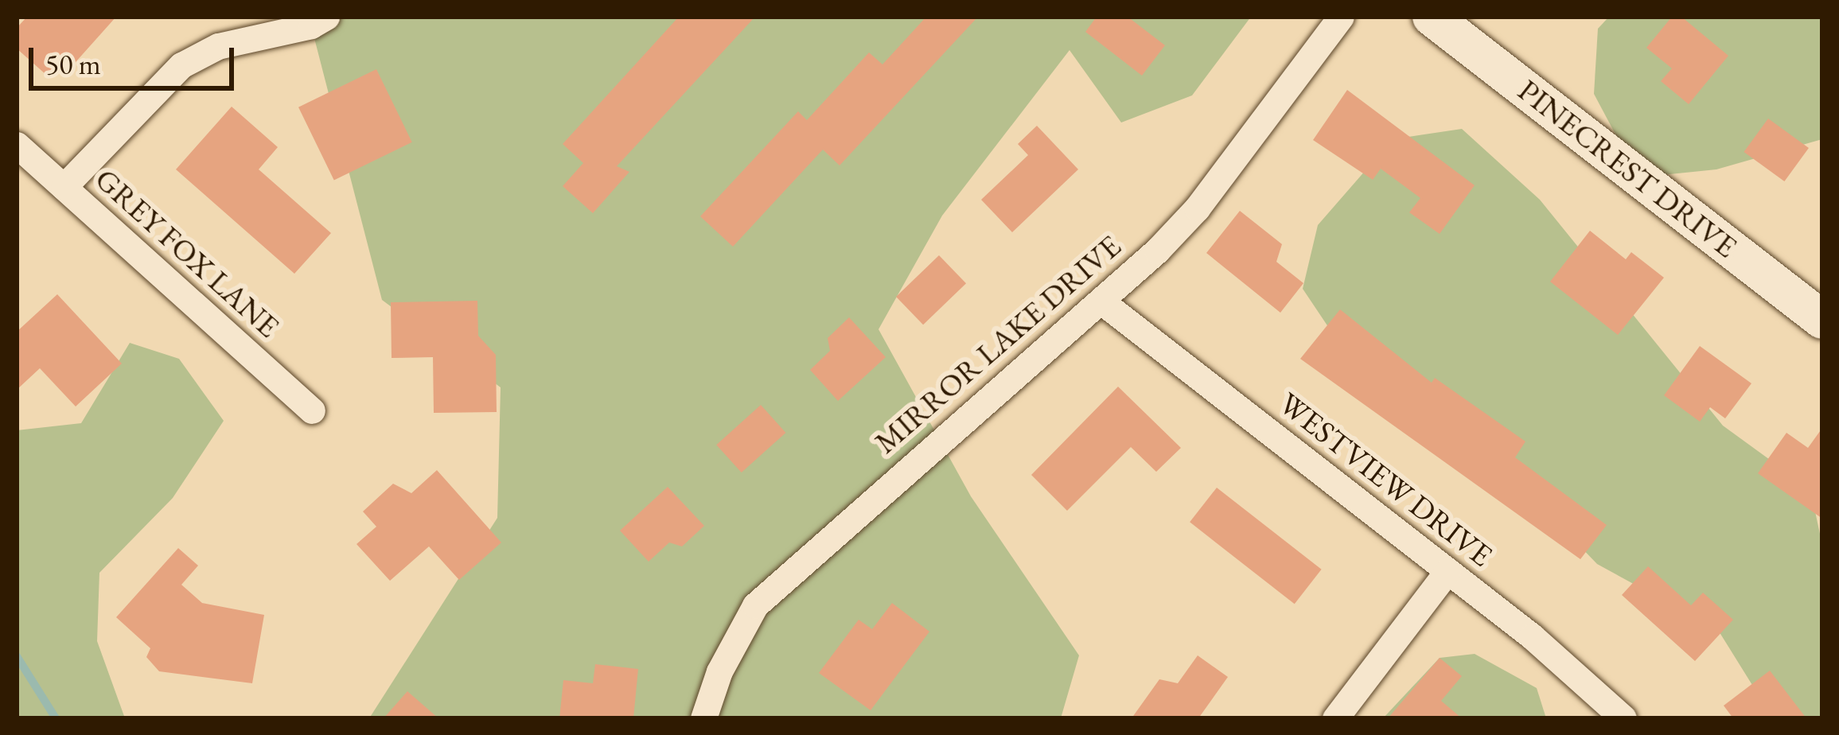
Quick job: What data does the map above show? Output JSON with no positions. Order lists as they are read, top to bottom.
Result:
{
  "streets": {
    "street": [
      "PINECREST DRIVE",
      "GREY FOX LANE",
      "MIRROR LAKE DRIVE",
      "WESTVIEW DRIVE"
    ]
  },
  "crossings": [
    ["MIRROR LAKE DRIVE", "WESTVIEW DRIVE"]
  ],
  "scale_bar": "50 m"
}
